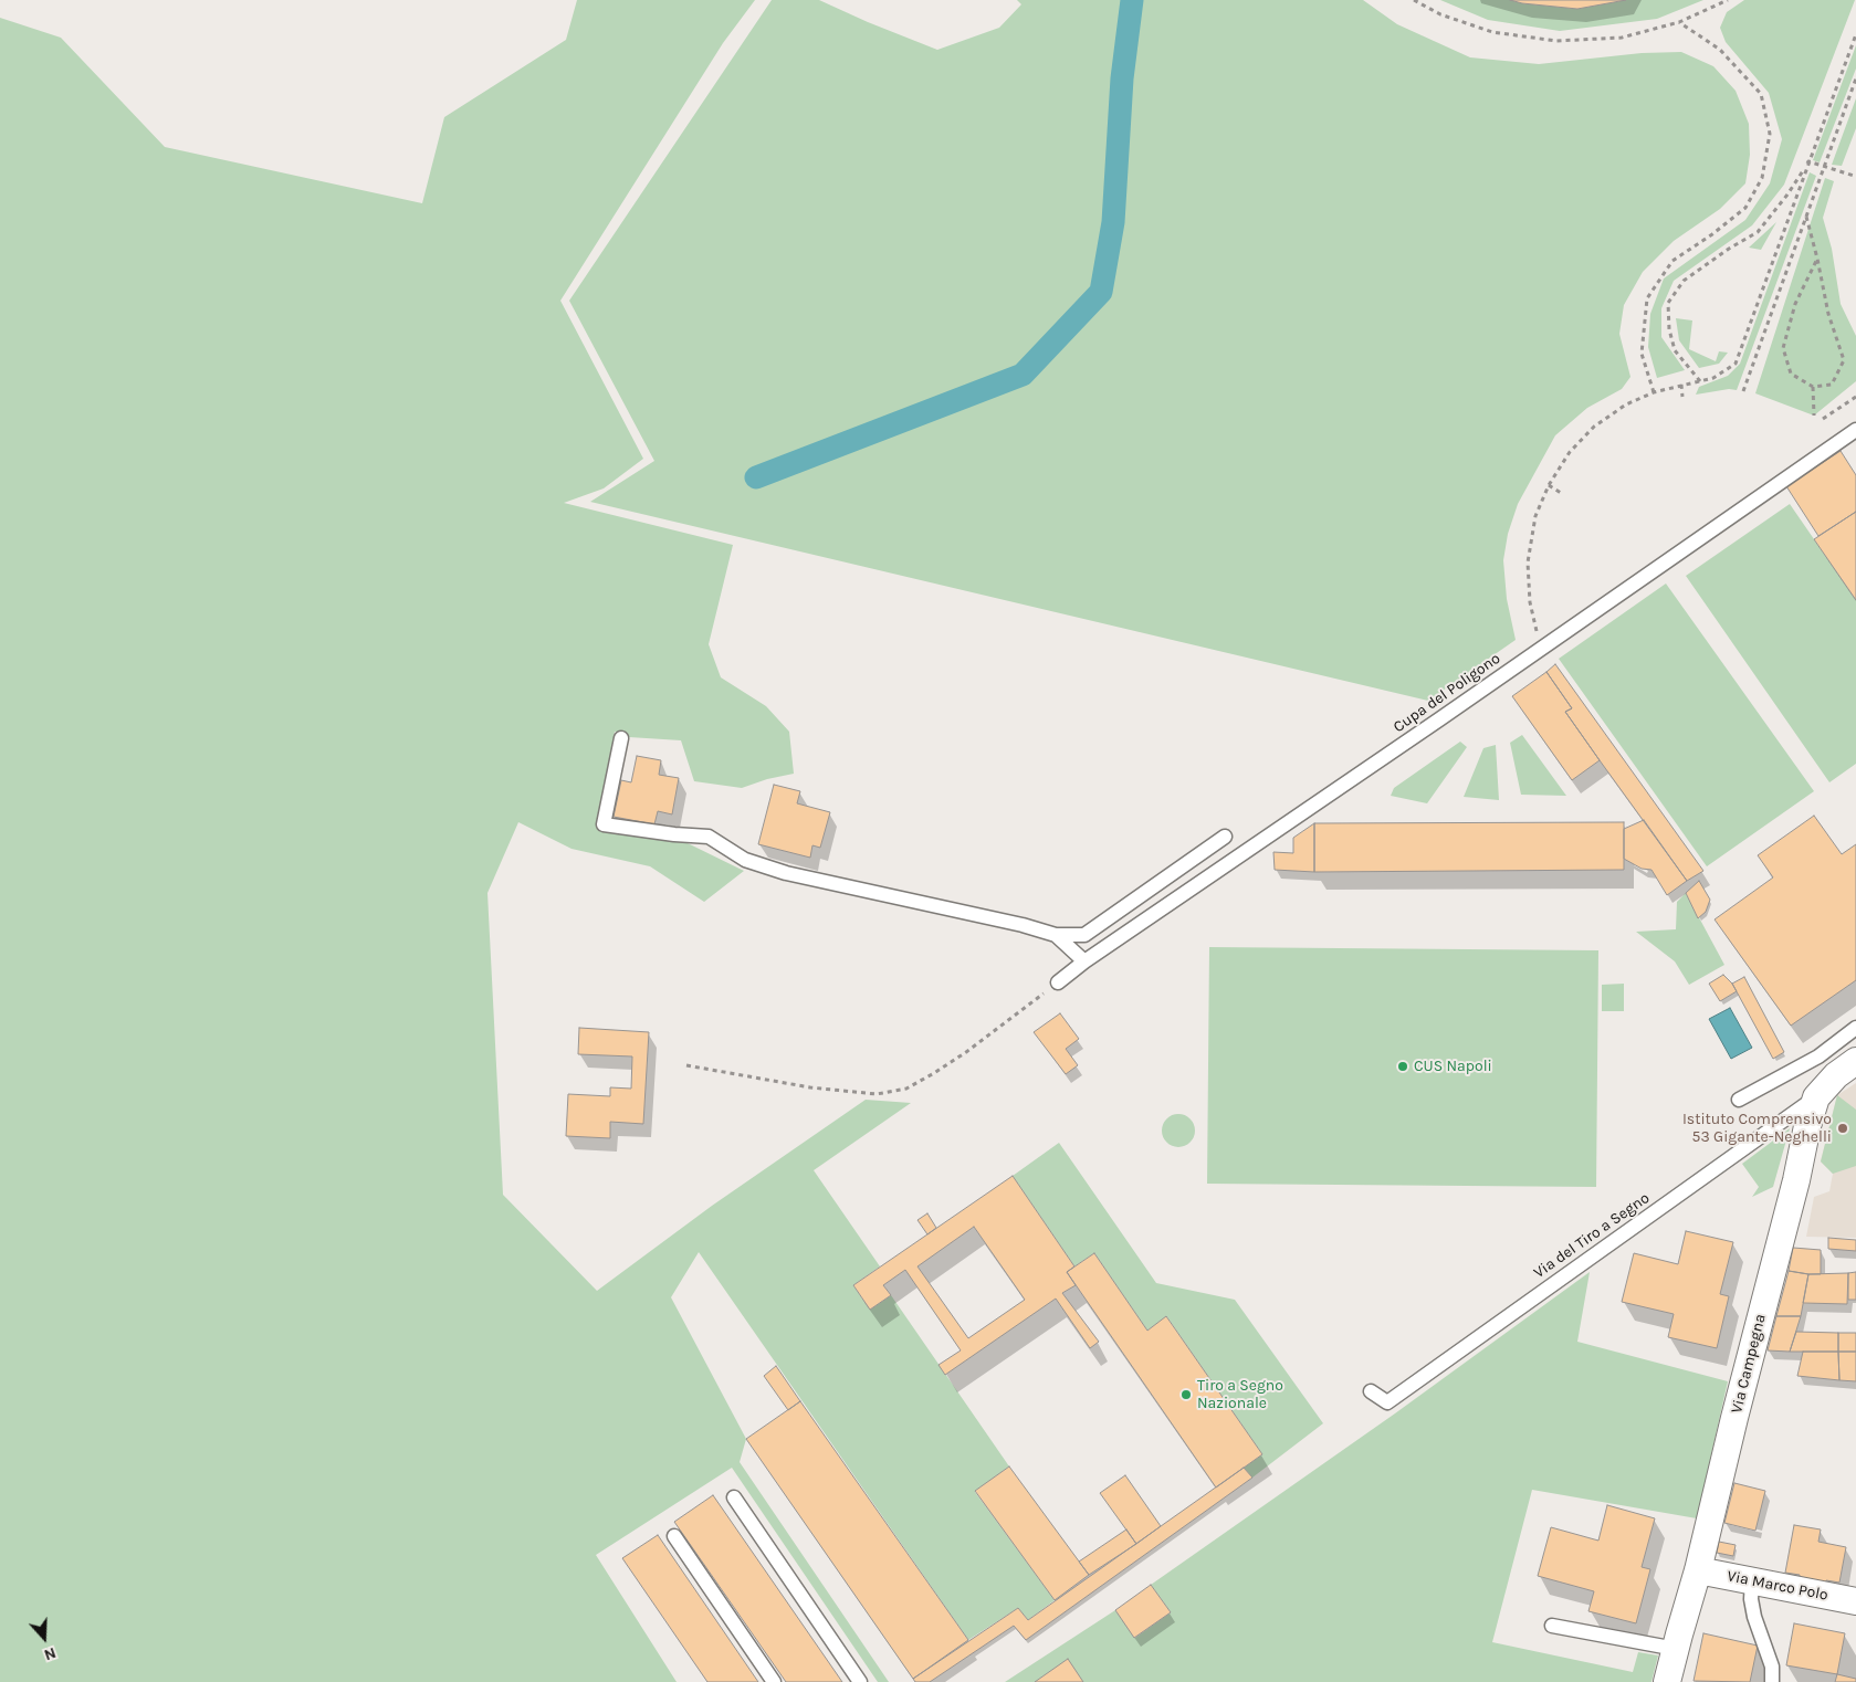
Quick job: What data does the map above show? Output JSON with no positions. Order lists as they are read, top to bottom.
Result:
{
  "streets": {
    "street": ["Via Campegna", "Via Marco Polo"],
    "lane": ["Cupa del Poligono", "Via del Tiro a Segno"]
  },
  "crossings": [
    ["Via del Tiro a Segno", "Via Campegna"],
    ["Via Campegna", "Via Marco Polo"]
  ],
  "places": ["CUS Napoli", "Istituto Comprensivo 53 Gigante-Neghelli", "Tiro a Segno Nazionale"],
  "north": "bottom"
}
